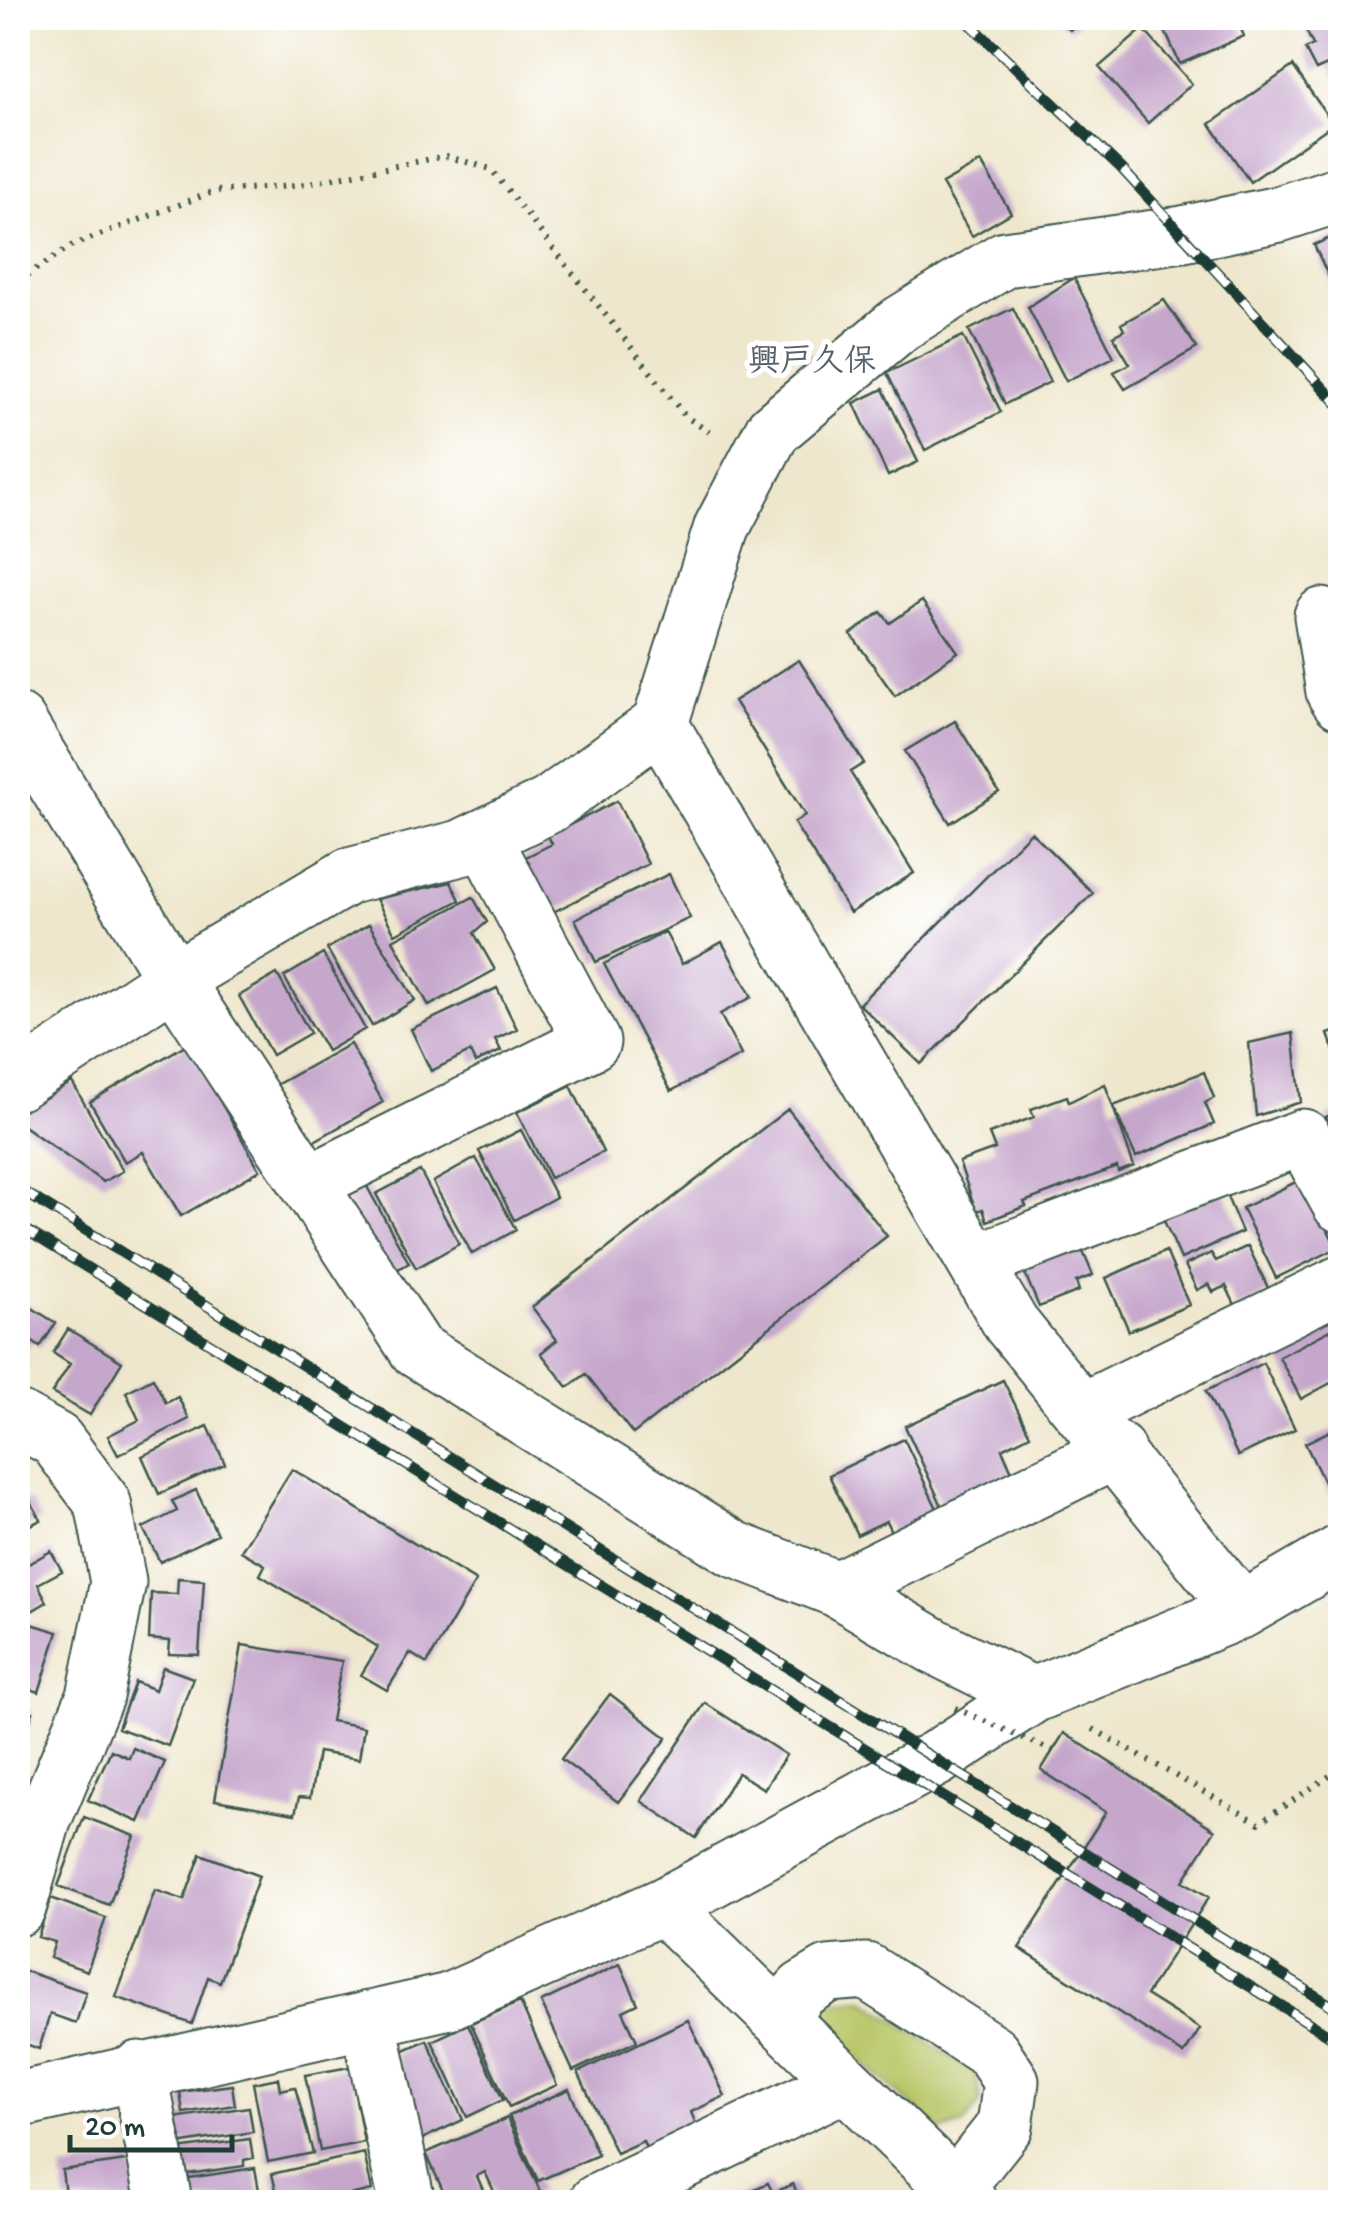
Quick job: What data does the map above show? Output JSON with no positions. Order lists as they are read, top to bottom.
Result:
{
  "districts": ["興戸久保"],
  "scale_bar": "20 m"
}
